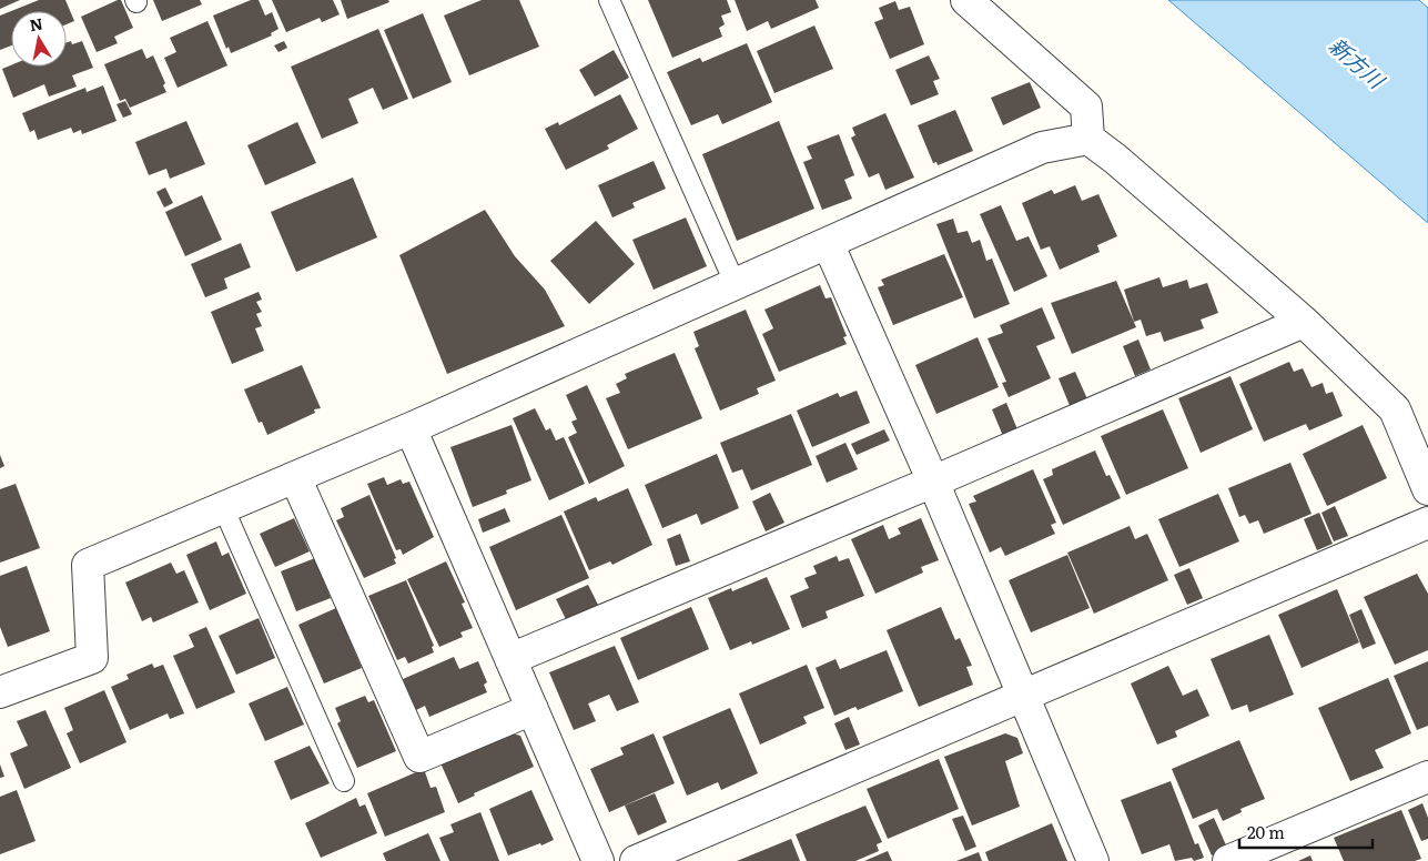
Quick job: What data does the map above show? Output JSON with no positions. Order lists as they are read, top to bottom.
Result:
{
  "water": ["新方川"],
  "scale_bar": "20 m",
  "north": "top"
}
